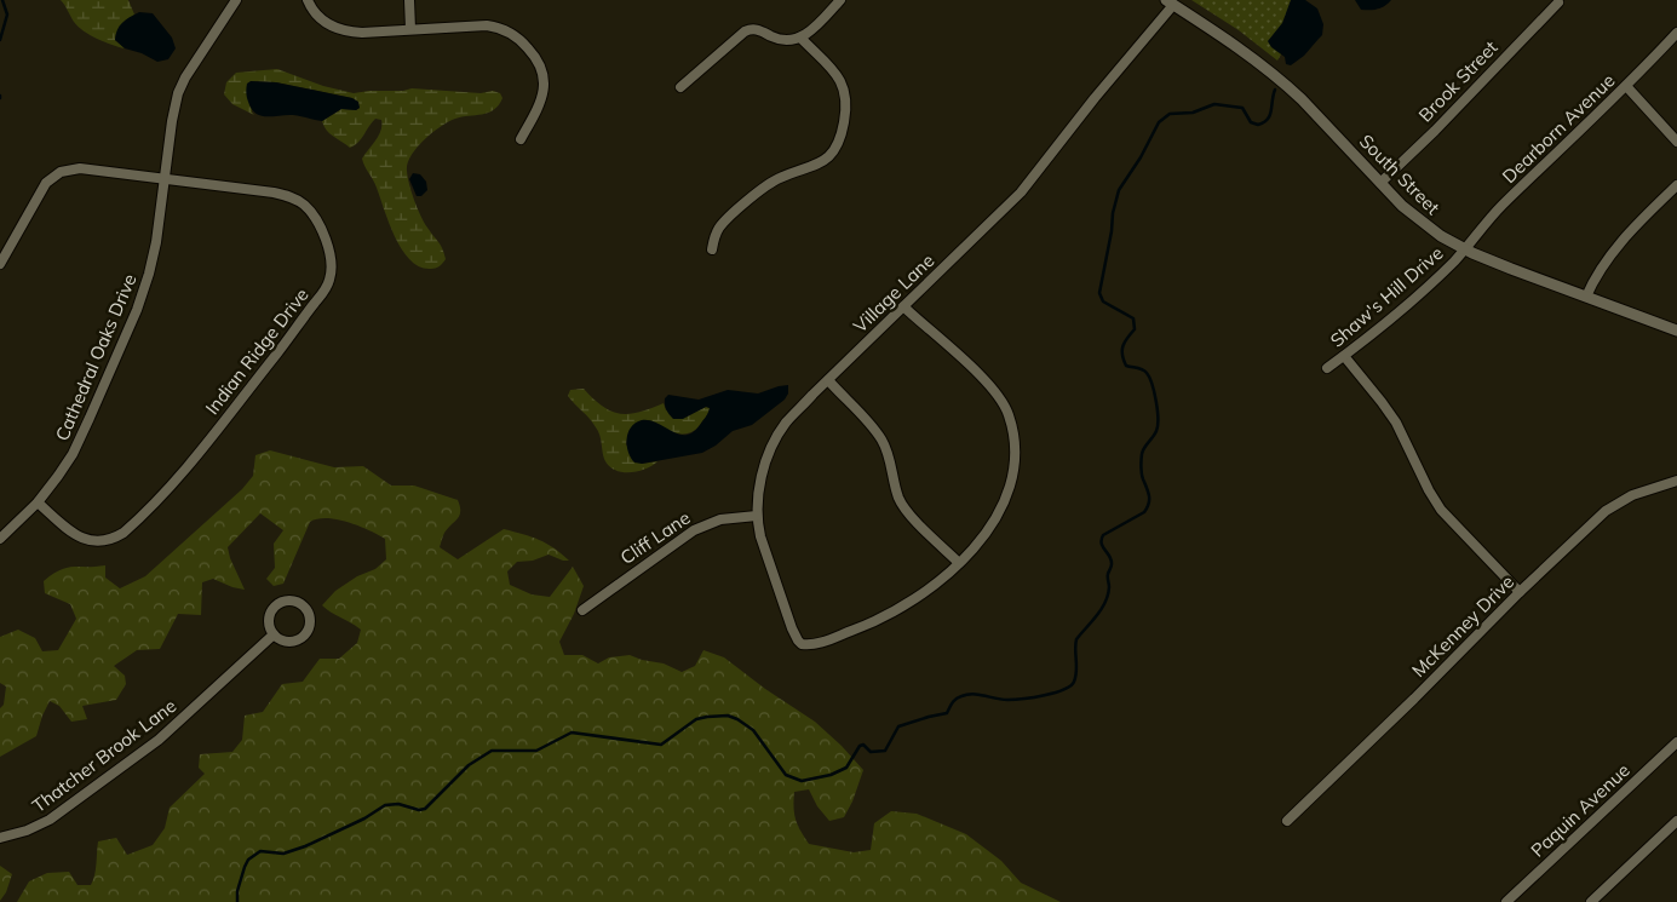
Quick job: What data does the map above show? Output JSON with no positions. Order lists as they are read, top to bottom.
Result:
{
  "streets": {
    "street": [
      "Brook Street",
      "Dearborn Avenue",
      "South Street",
      "Village Lane",
      "Shaw's Hill Drive",
      "Indian Ridge Drive",
      "Cathedral Oaks Drive",
      "Cliff Lane",
      "McKenney Drive",
      "Thatcher Brook Lane",
      "Paquin Avenue"
    ]
  },
  "crossings": [
    ["Brook Street", "South Street"],
    ["Dearborn Avenue", "South Street"],
    ["Dearborn Avenue", "Shaw's Hill Drive"],
    ["South Street", "Village Lane"],
    ["South Street", "Shaw's Hill Drive"],
    ["Village Lane", "Cliff Lane"],
    ["Indian Ridge Drive", "Cathedral Oaks Drive"]
  ]
}
